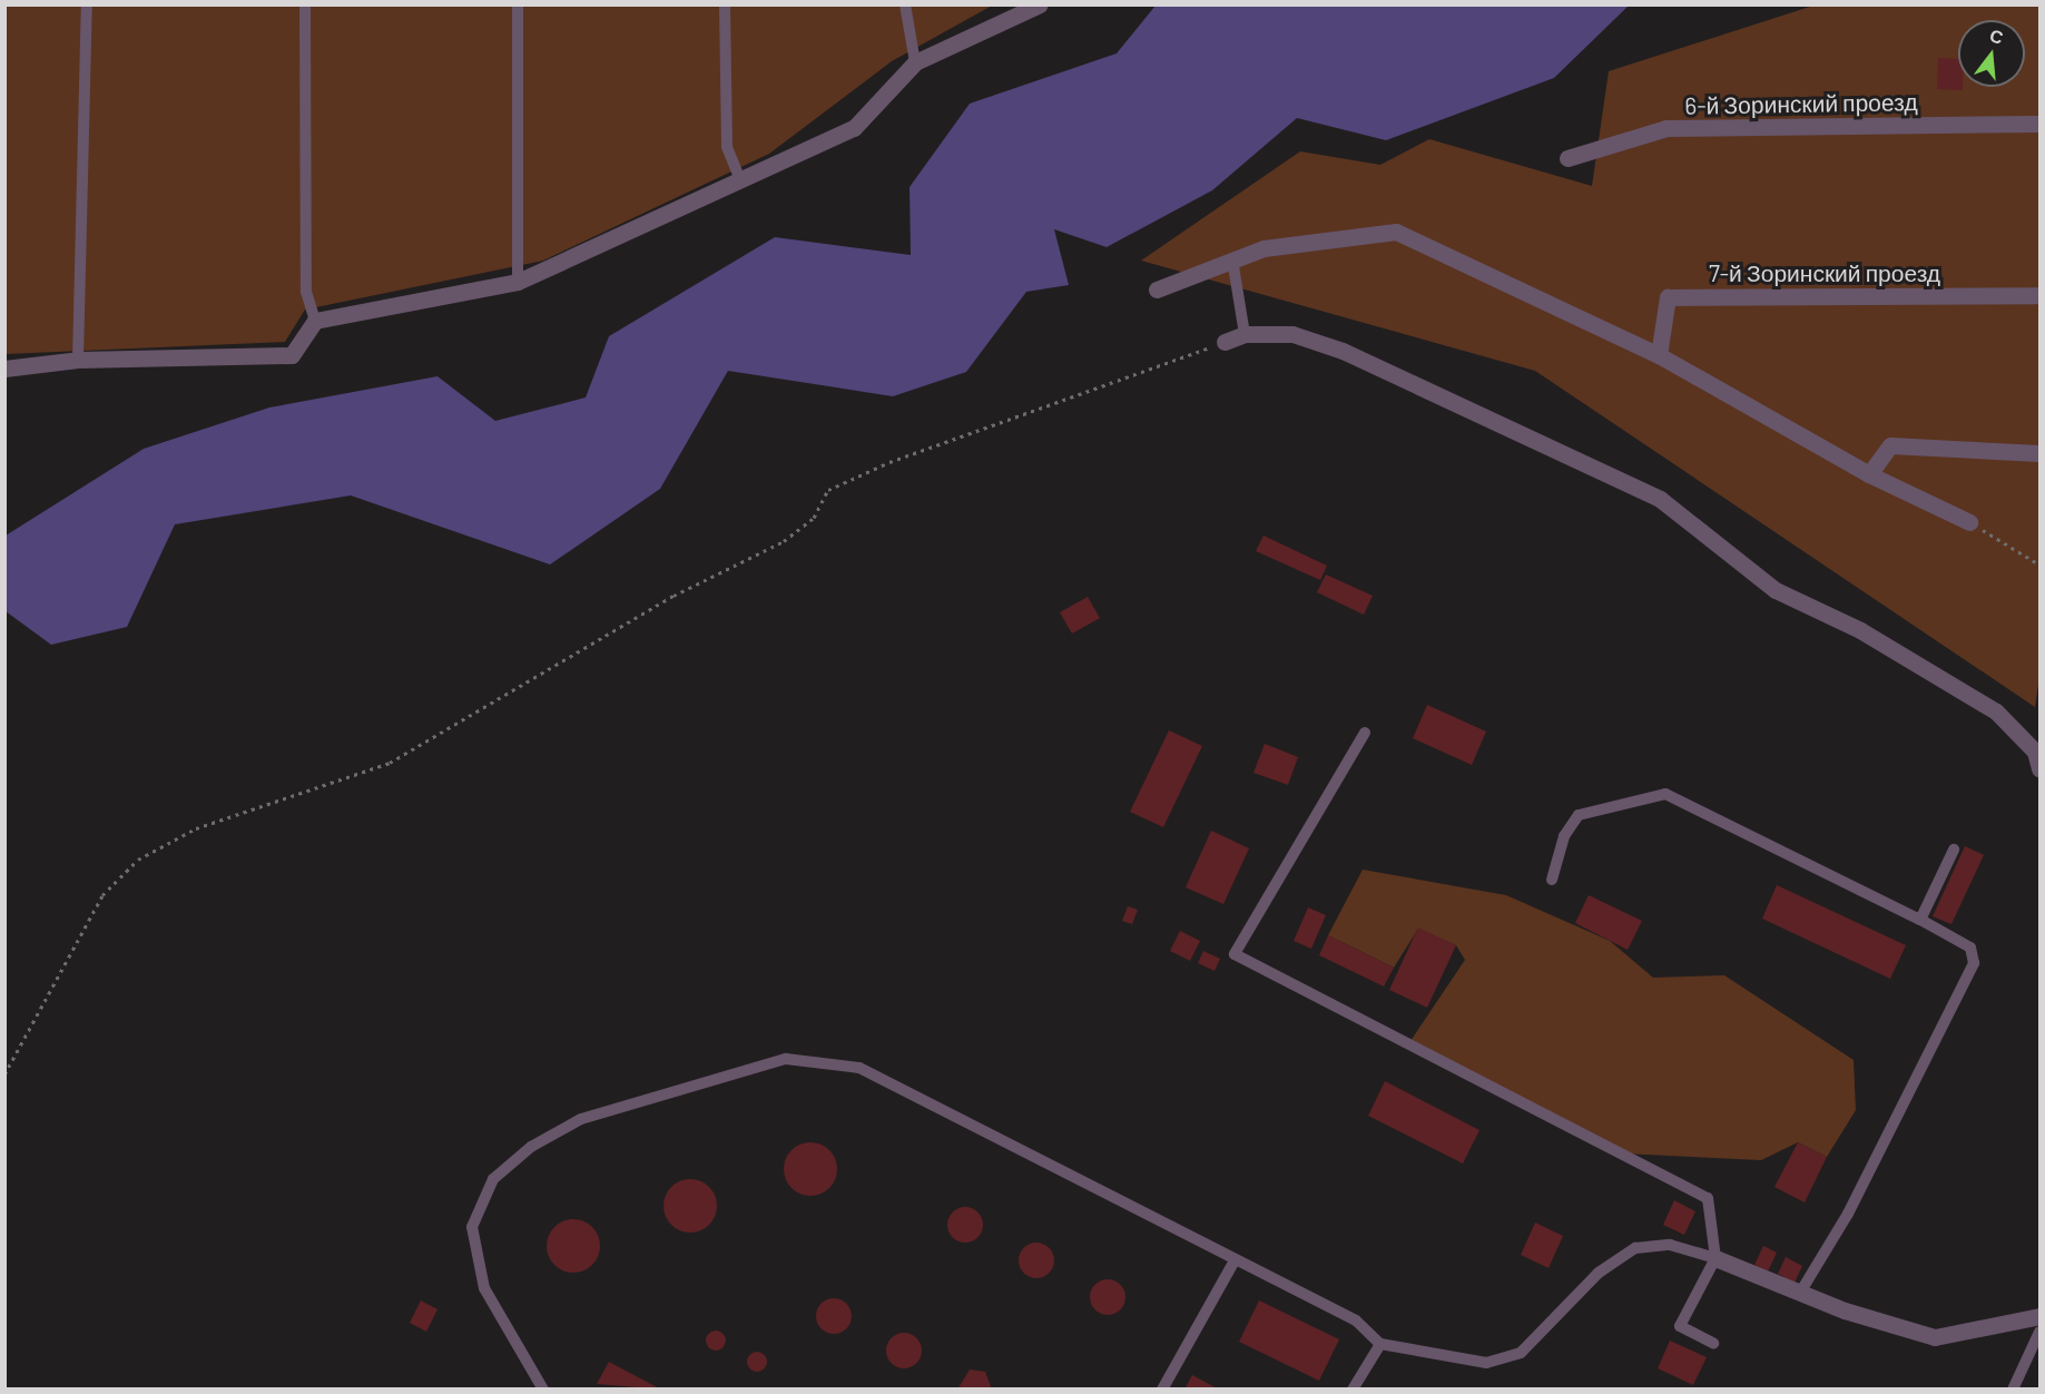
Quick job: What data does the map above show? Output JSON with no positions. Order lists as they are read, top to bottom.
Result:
{
  "streets": {
    "street": ["6-й Зоринский проезд", "7-й Зоринский проезд"]
  },
  "north": "top"
}
